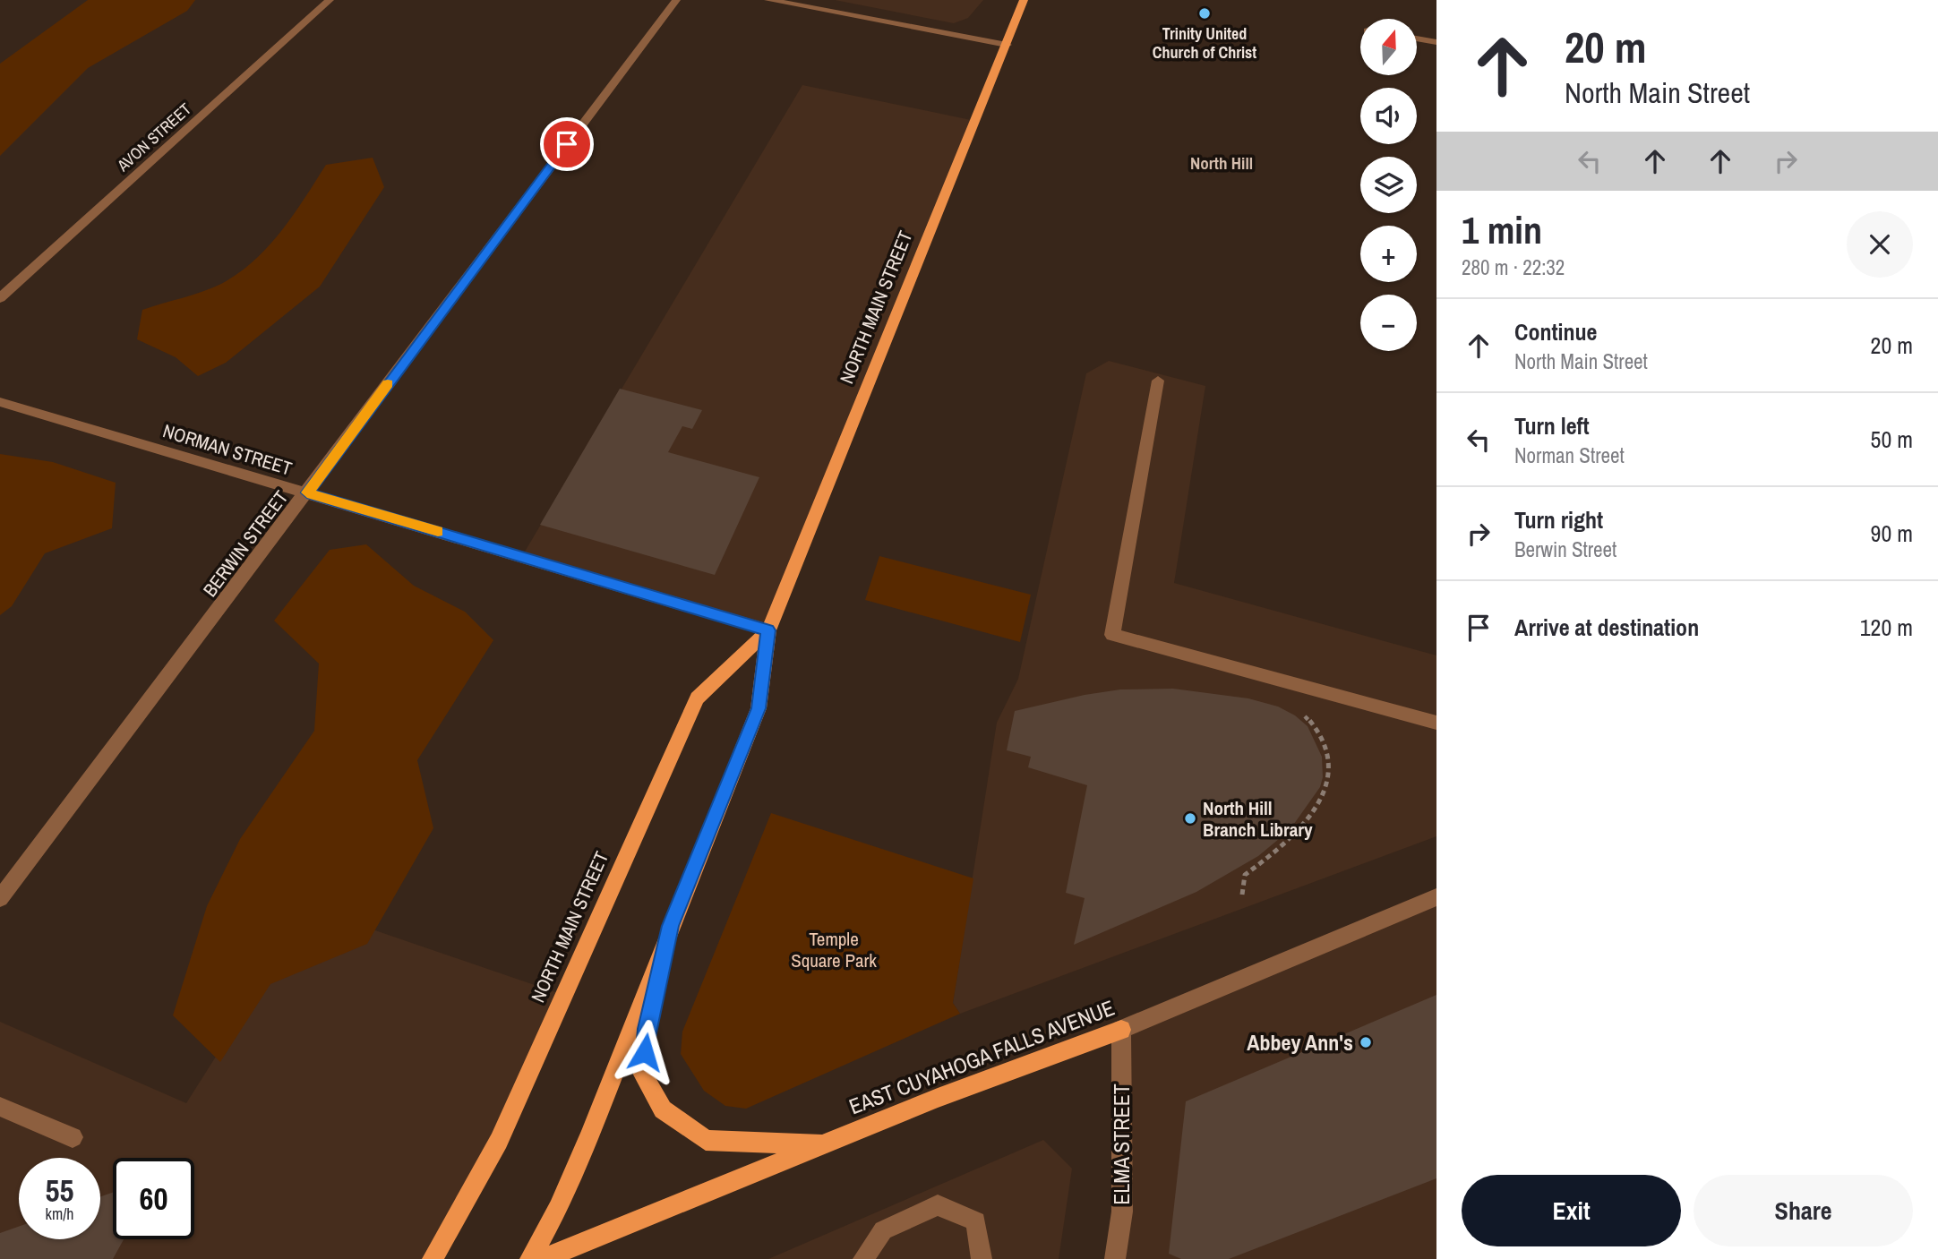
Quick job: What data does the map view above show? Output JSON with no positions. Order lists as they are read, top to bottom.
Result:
{
  "streets": {
    "main road": ["NORTH MAIN STREET", "EAST CUYAHOGA FALLS AVENUE"],
    "street": [
      "AVON STREET",
      "NORMAN STREET",
      "BERWIN STREET",
      "ELMA STREET"
    ]
  },
  "crossings": [
    ["NORTH MAIN STREET", "NORMAN STREET"],
    ["NORMAN STREET", "BERWIN STREET"],
    ["EAST CUYAHOGA FALLS AVENUE", "ELMA STREET"]
  ],
  "districts": ["North Hill"],
  "parks": ["Temple Square Park"],
  "places": ["Trinity United Church of Christ", "North Hill Branch Library", "Abbey Ann's"],
  "north": "top",
  "page": {
    "turn": ["20 m", "North Main Street"],
    "map_buttons": ["+", "−"],
    "heading": ["1 min", "280 m · 22:32"],
    "list": [
      {
        "name": "Continue",
        "note": "North Main Street",
        "value": "20 m"
      },
      {
        "name": "Turn left",
        "note": "Norman Street",
        "value": "50 m"
      },
      {
        "name": "Turn right",
        "note": "Berwin Street",
        "value": "90 m"
      },
      {
        "name": "Arrive at destination",
        "value": "120 m"
      }
    ],
    "speed": "55 km/h",
    "limit": "60",
    "buttons": ["Exit", "Share"]
  }
}
